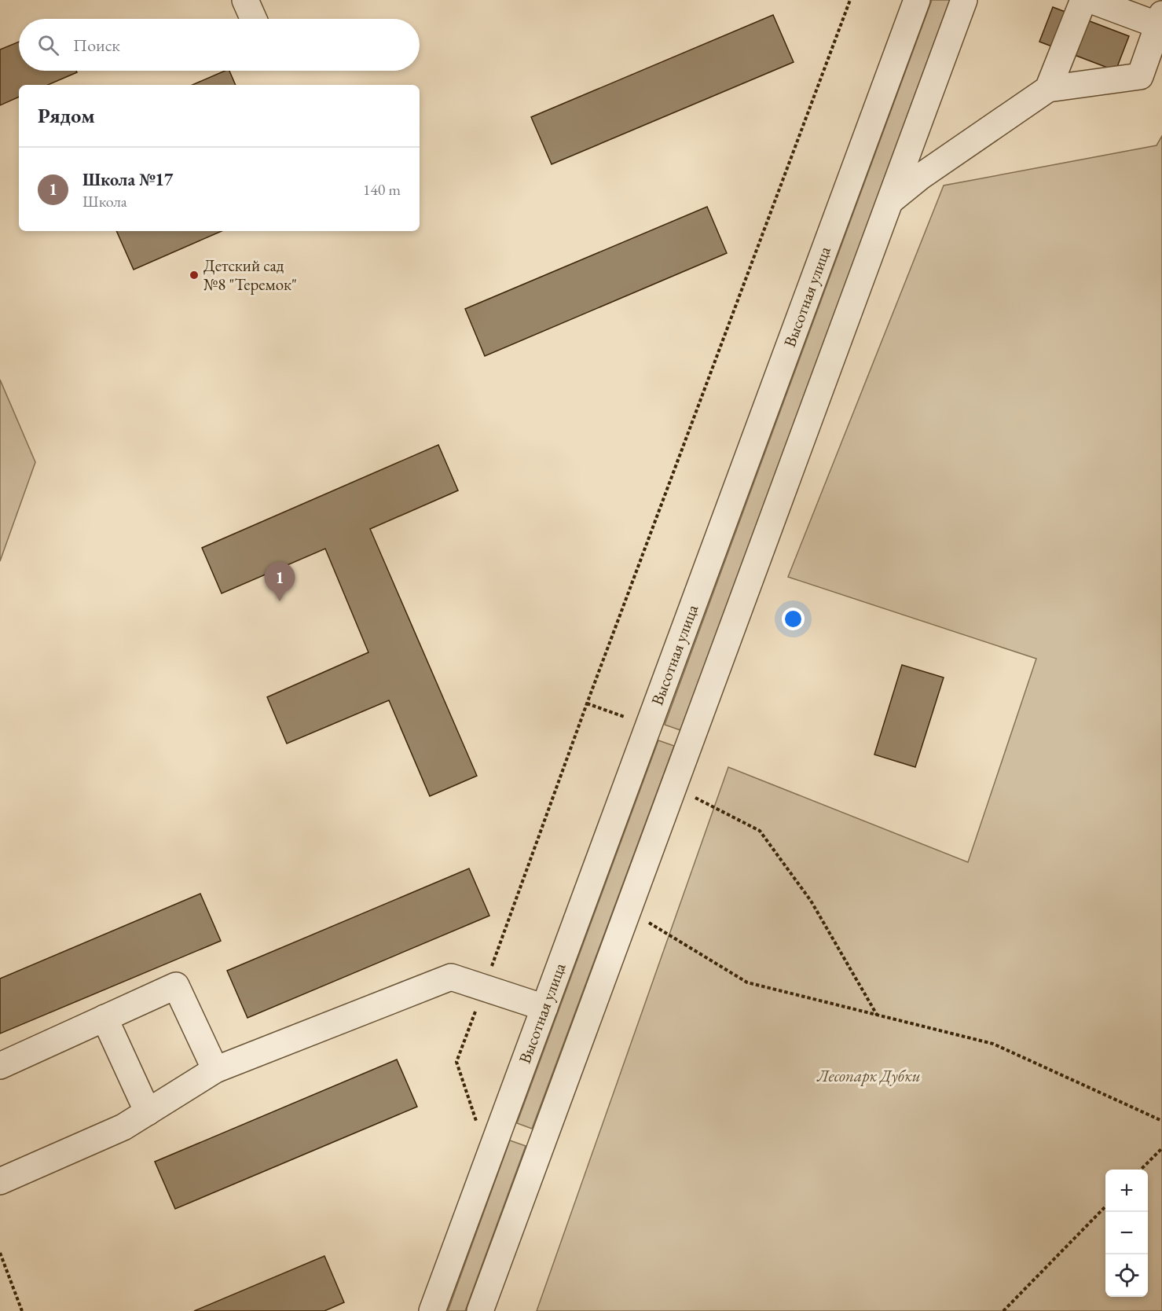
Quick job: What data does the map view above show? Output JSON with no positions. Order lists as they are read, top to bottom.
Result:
{
  "streets": {
    "street": ["Высотная улица"]
  },
  "parks": ["Лесопарк Дубки"],
  "places": ["Детский сад №8 \"Теремок\""],
  "page": {
    "search": "Поиск",
    "heading": "Рядом",
    "list": [
      {
        "mark": "1",
        "name": "Школа №17",
        "note": "Школа",
        "value": "140 m"
      }
    ],
    "pins": "1",
    "map_buttons": ["+", "−"]
  }
}
